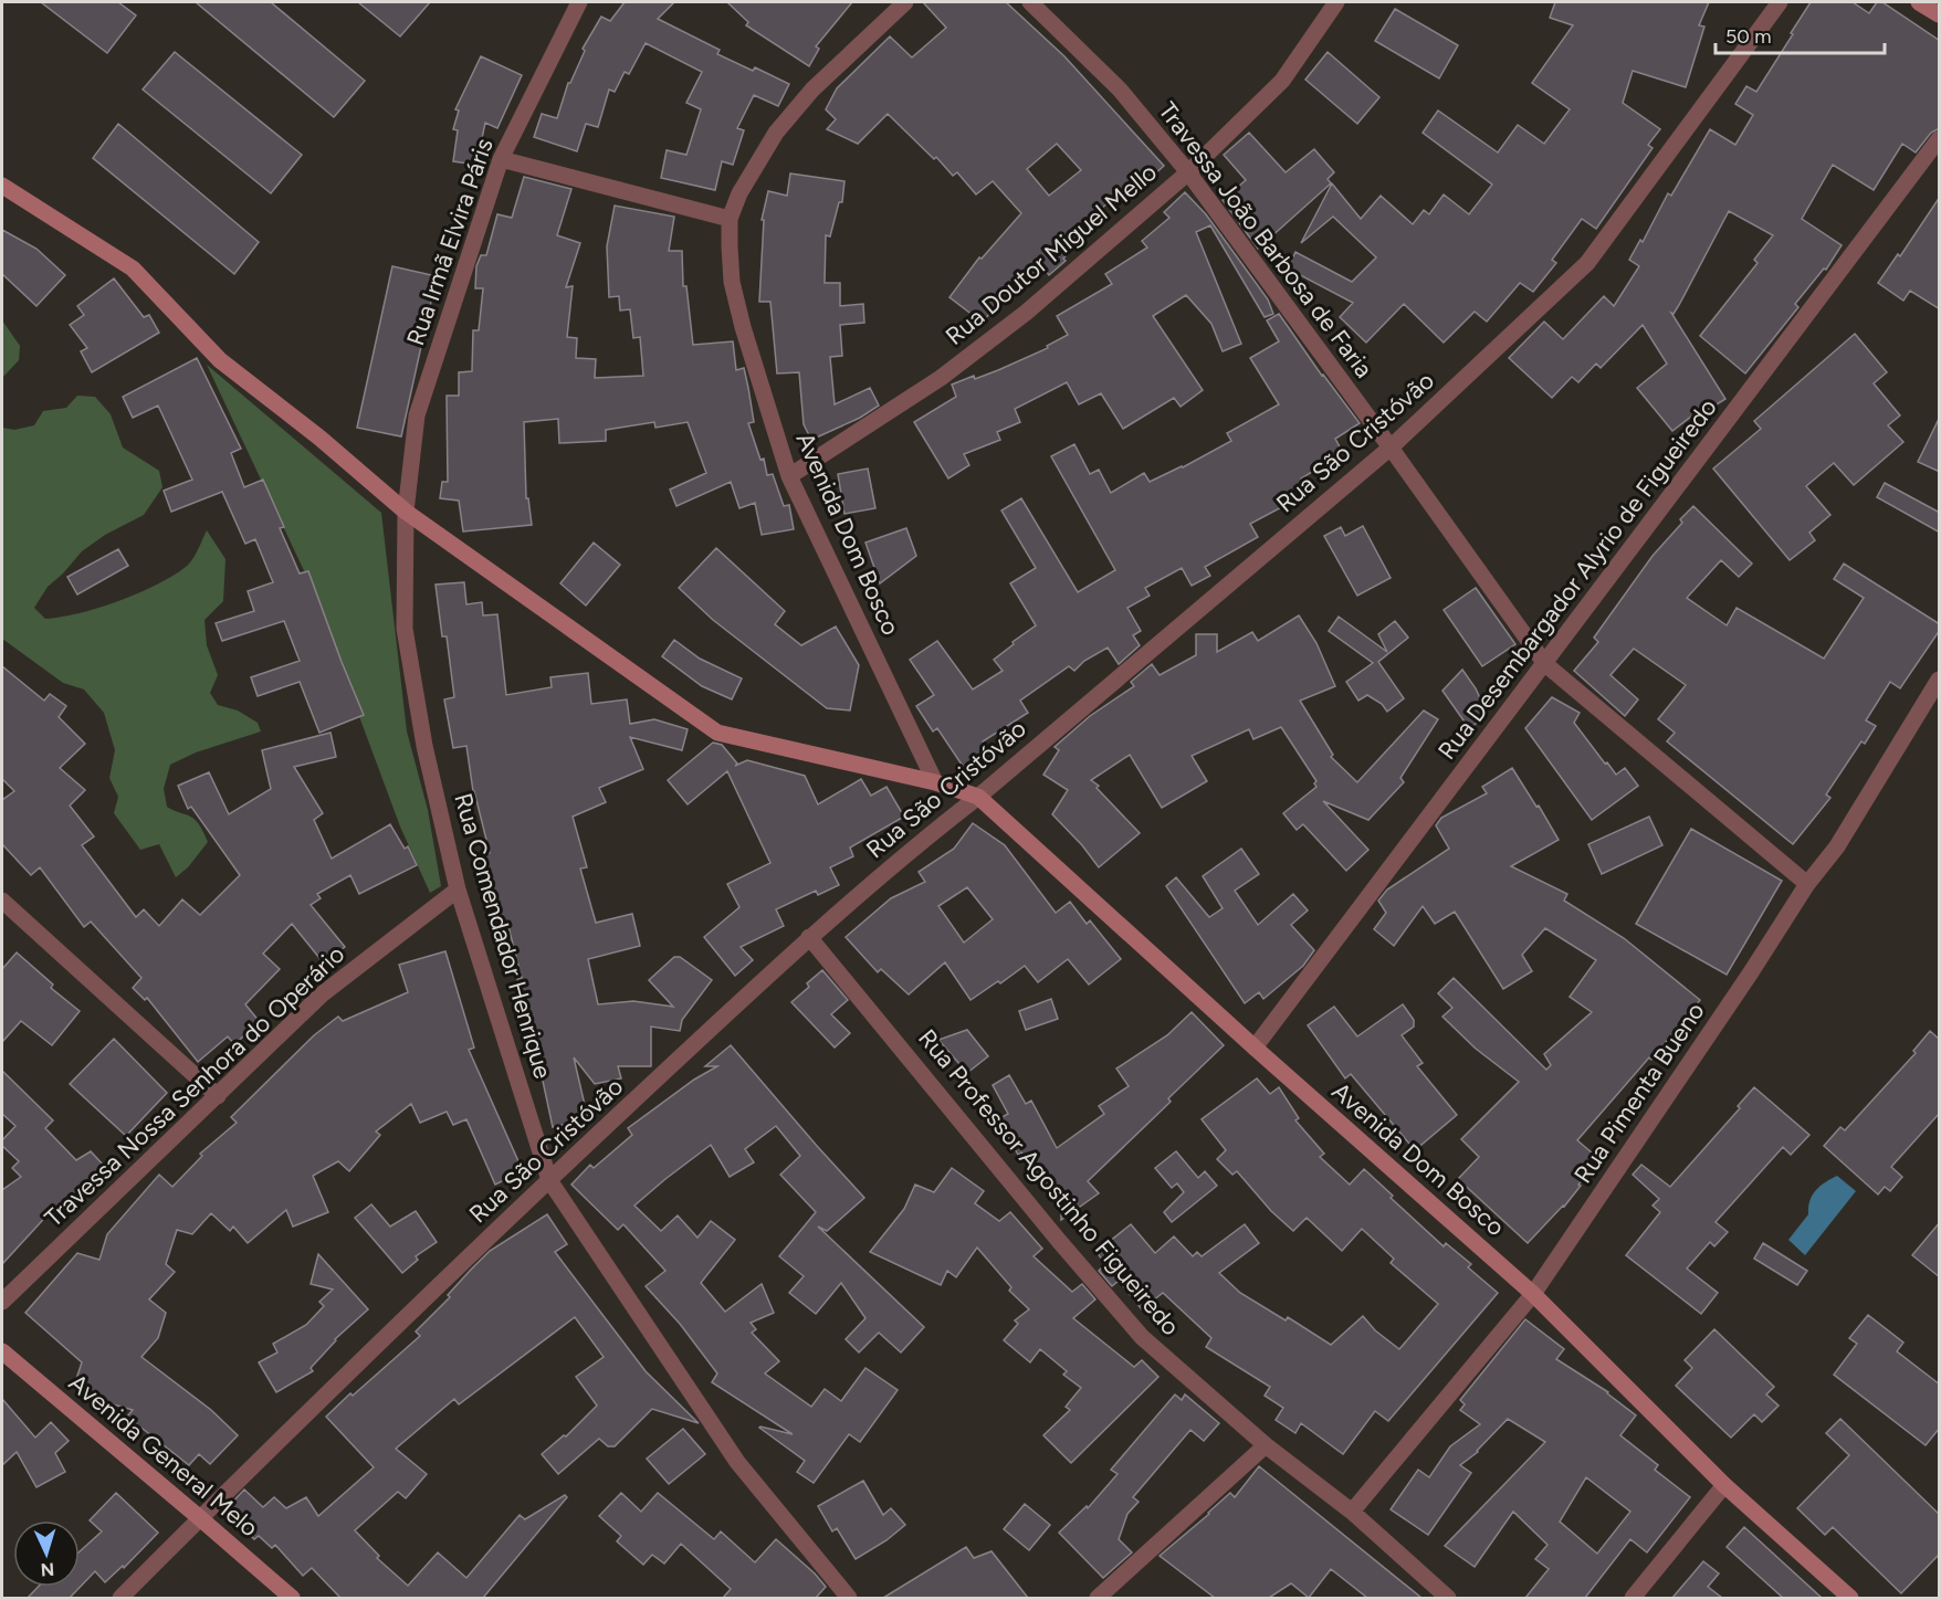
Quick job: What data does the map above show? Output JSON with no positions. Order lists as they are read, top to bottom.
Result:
{
  "streets": {
    "street": [
      "Travessa João Barbosa de Faria",
      "Rua Irmã Elvira Páris",
      "Rua Doutor Miguel Mello",
      "Rua São Cristóvão",
      "Avenida Dom Bosco",
      "Rua Desembargador Alyrio de Figueiredo",
      "Rua Comendador Henrique",
      "Travessa Nossa Senhora do Operário",
      "Rua Pimenta Bueno",
      "Rua Professor Agostinho Figueiredo",
      "Avenida General Melo"
    ]
  },
  "crossings": [
    ["Travessa João Barbosa de Faria", "Rua Doutor Miguel Mello"],
    ["Travessa João Barbosa de Faria", "Rua São Cristóvão"],
    ["Travessa João Barbosa de Faria", "Rua Desembargador Alyrio de Figueiredo"],
    ["Travessa João Barbosa de Faria", "Rua Pimenta Bueno"],
    ["Rua Irmã Elvira Páris", "Avenida Dom Bosco"],
    ["Rua Irmã Elvira Páris", "Rua Comendador Henrique"],
    ["Rua Doutor Miguel Mello", "Avenida Dom Bosco"],
    ["Rua São Cristóvão", "Avenida Dom Bosco"],
    ["Rua São Cristóvão", "Rua Comendador Henrique"],
    ["Rua São Cristóvão", "Rua Professor Agostinho Figueiredo"],
    ["Rua São Cristóvão", "Avenida General Melo"],
    ["Avenida Dom Bosco", "Rua Desembargador Alyrio de Figueiredo"],
    ["Avenida Dom Bosco", "Rua Comendador Henrique"],
    ["Avenida Dom Bosco", "Rua Pimenta Bueno"],
    ["Rua Comendador Henrique", "Travessa Nossa Senhora do Operário"],
    ["Rua Pimenta Bueno", "Rua Professor Agostinho Figueiredo"]
  ],
  "scale_bar": "50 m",
  "north": "bottom"
}
